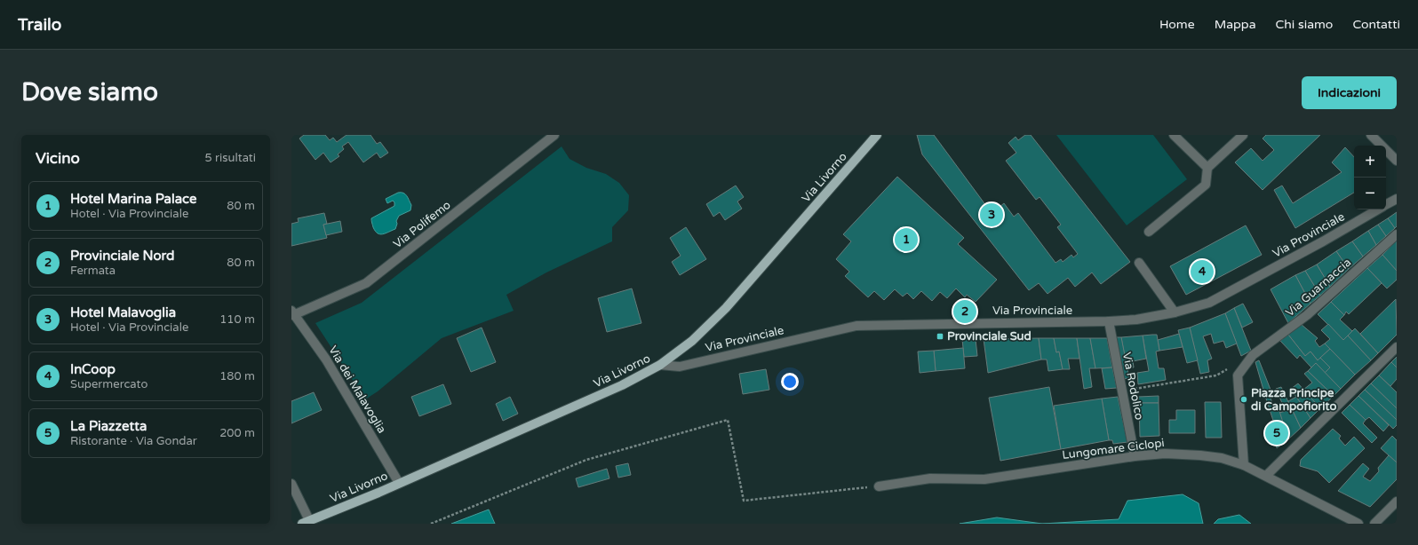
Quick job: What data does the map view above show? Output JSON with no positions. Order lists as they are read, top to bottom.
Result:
{
  "streets": {
    "main road": ["Via Livorno"],
    "street": [
      "Via Polifemo",
      "Via Provinciale",
      "Via Guarnaccia",
      "Via Rodolico",
      "Via dei Malavoglia",
      "Lungomare Ciclopi"
    ]
  },
  "crossings": [
    ["Via Livorno", "Via Provinciale"],
    ["Via Livorno", "Via dei Malavoglia"],
    ["Via Polifemo", "Via dei Malavoglia"],
    ["Via Provinciale", "Via Rodolico"],
    ["Via Guarnaccia", "Lungomare Ciclopi"],
    ["Via Rodolico", "Lungomare Ciclopi"]
  ],
  "places": {
    "transit": ["Provinciale Sud"],
    "other": ["Piazza Principe di Campofiorito"]
  },
  "page": {
    "header": "Trailo",
    "nav": [
      "Home",
      "Mappa",
      "Chi siamo",
      "Contatti"
    ],
    "buttons": "Indicazioni",
    "title": "Dove siamo",
    "heading": ["Vicino", "5 risultati"],
    "map_buttons": ["+", "−"],
    "list": [
      {
        "mark": "1",
        "name": "Hotel Marina Palace",
        "note": "Hotel · Via Provinciale",
        "value": "80 m"
      },
      {
        "mark": "2",
        "name": "Provinciale Nord",
        "note": "Fermata",
        "value": "80 m"
      },
      {
        "mark": "3",
        "name": "Hotel Malavoglia",
        "note": "Hotel · Via Provinciale",
        "value": "110 m"
      },
      {
        "mark": "4",
        "name": "InCoop",
        "note": "Supermercato",
        "value": "180 m"
      },
      {
        "mark": "5",
        "name": "La Piazzetta",
        "note": "Ristorante · Via Gondar",
        "value": "200 m"
      }
    ],
    "pins": [
      "3",
      "1",
      "4",
      "2",
      "5"
    ]
  }
}
